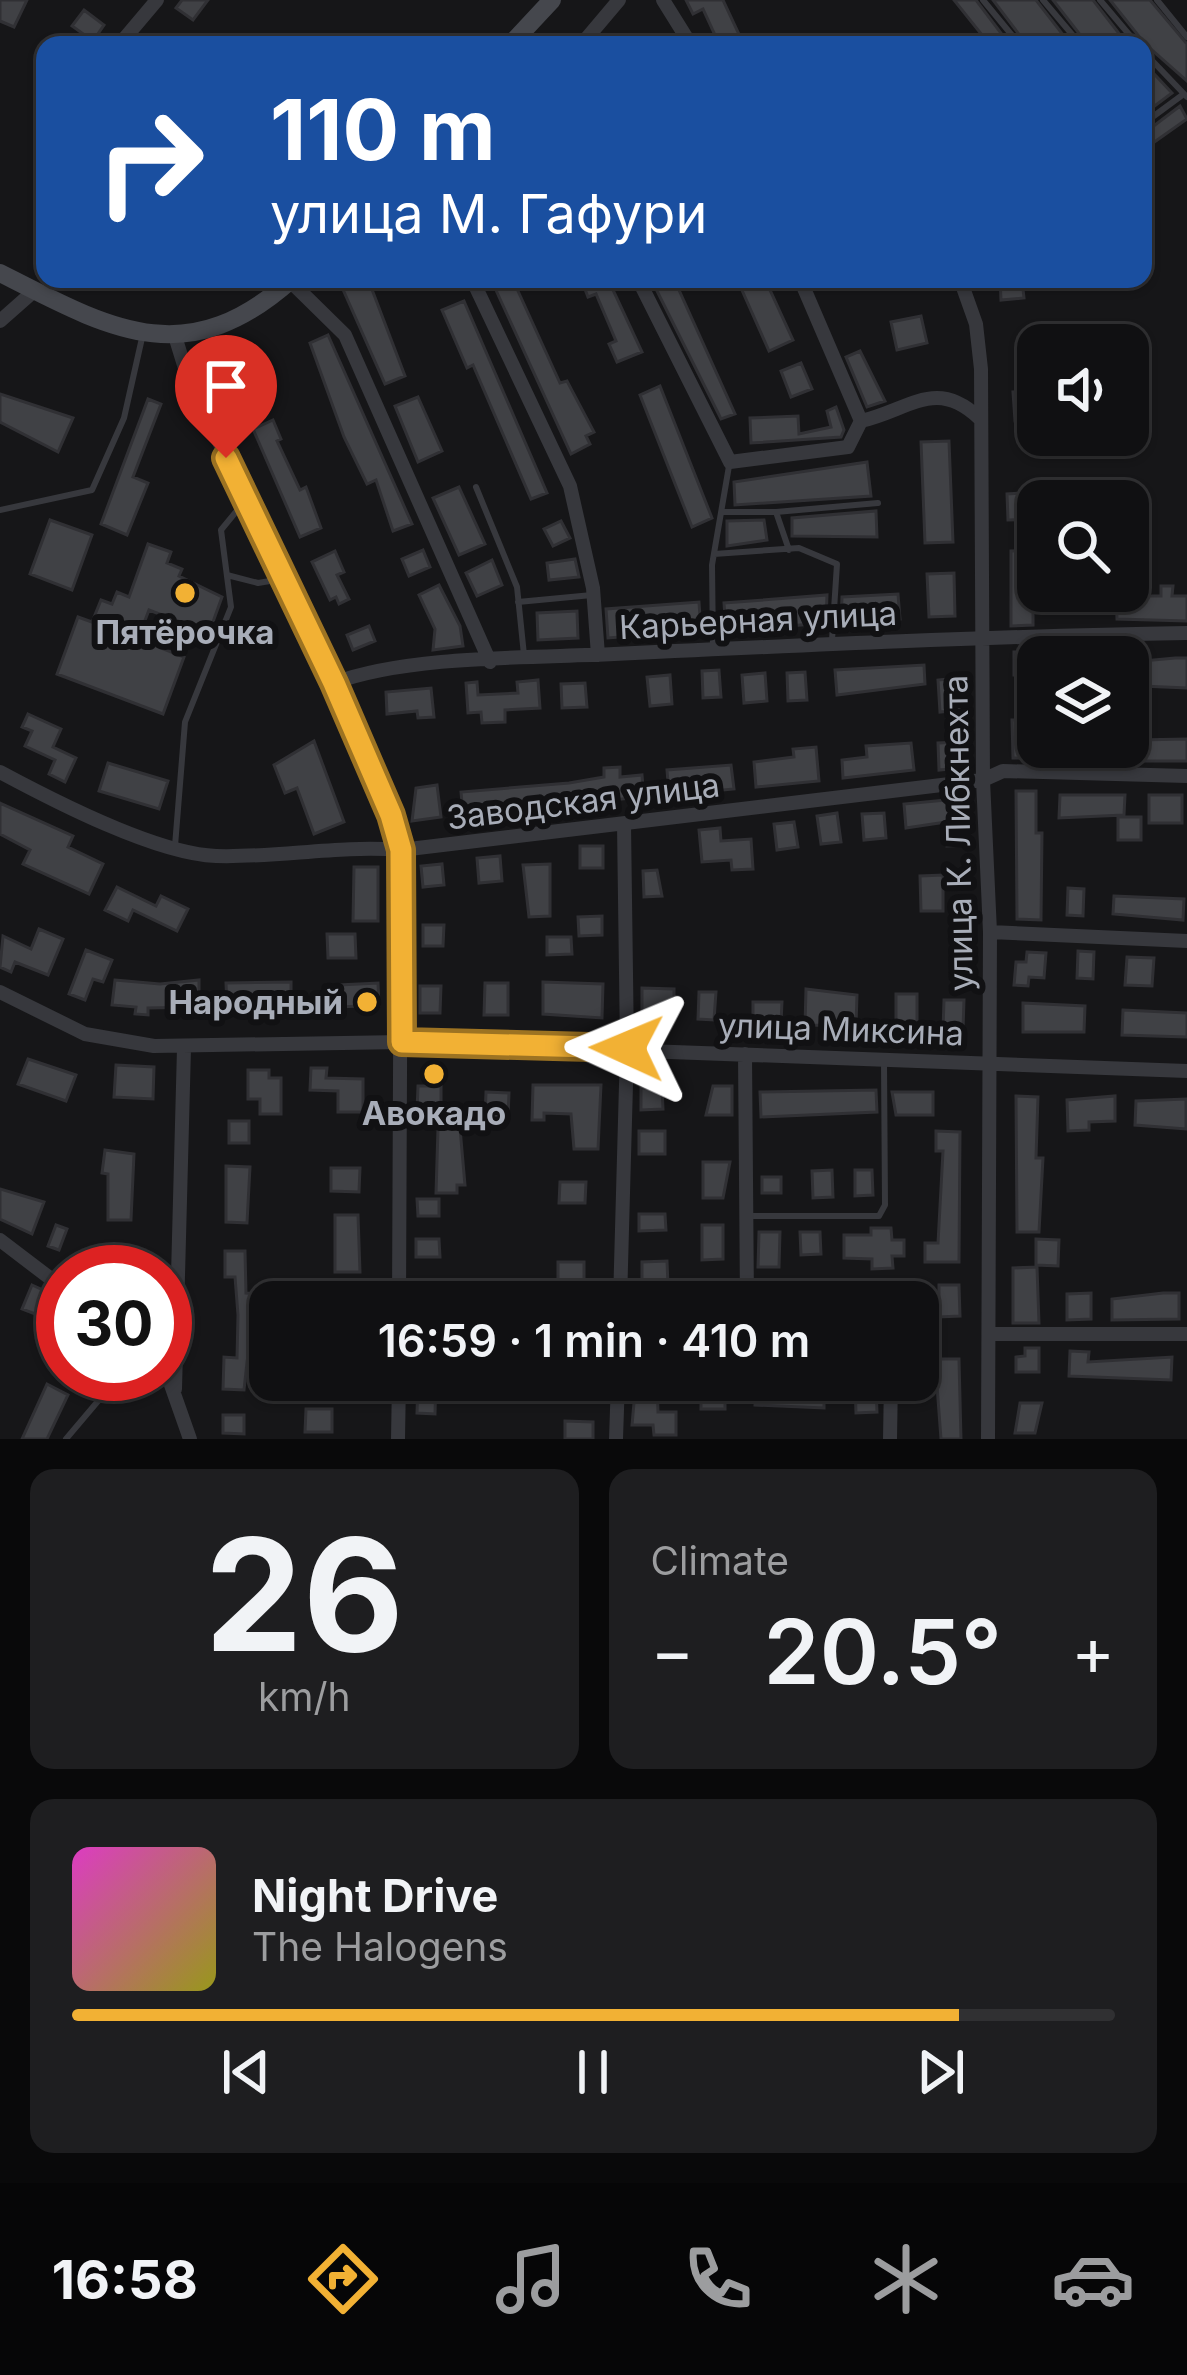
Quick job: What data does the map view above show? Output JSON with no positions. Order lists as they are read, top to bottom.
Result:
{
  "streets": {
    "street": [
      "Карьерная улица",
      "Заводская улица",
      "улица К. Либкнехта",
      "улица Миксина"
    ]
  },
  "crossings": [
    ["Карьерная улица", "улица К. Либкнехта"],
    ["Заводская улица", "улица К. Либкнехта"],
    ["улица К. Либкнехта", "улица Миксина"]
  ],
  "places": ["Пятёрочка", "Народный", "Авокадо"],
  "page": {
    "turn": ["110 m", "улица М. Гафури"],
    "limit": "30",
    "trip": "16:59 · 1 min · 410 m",
    "tile": [
      ["26", "km/h"],
      "Climate"
    ],
    "heat": ["−", "20.5°", "+"],
    "song": ["Night Drive", "The Halogens"],
    "tabs": "16:58"
  }
}
